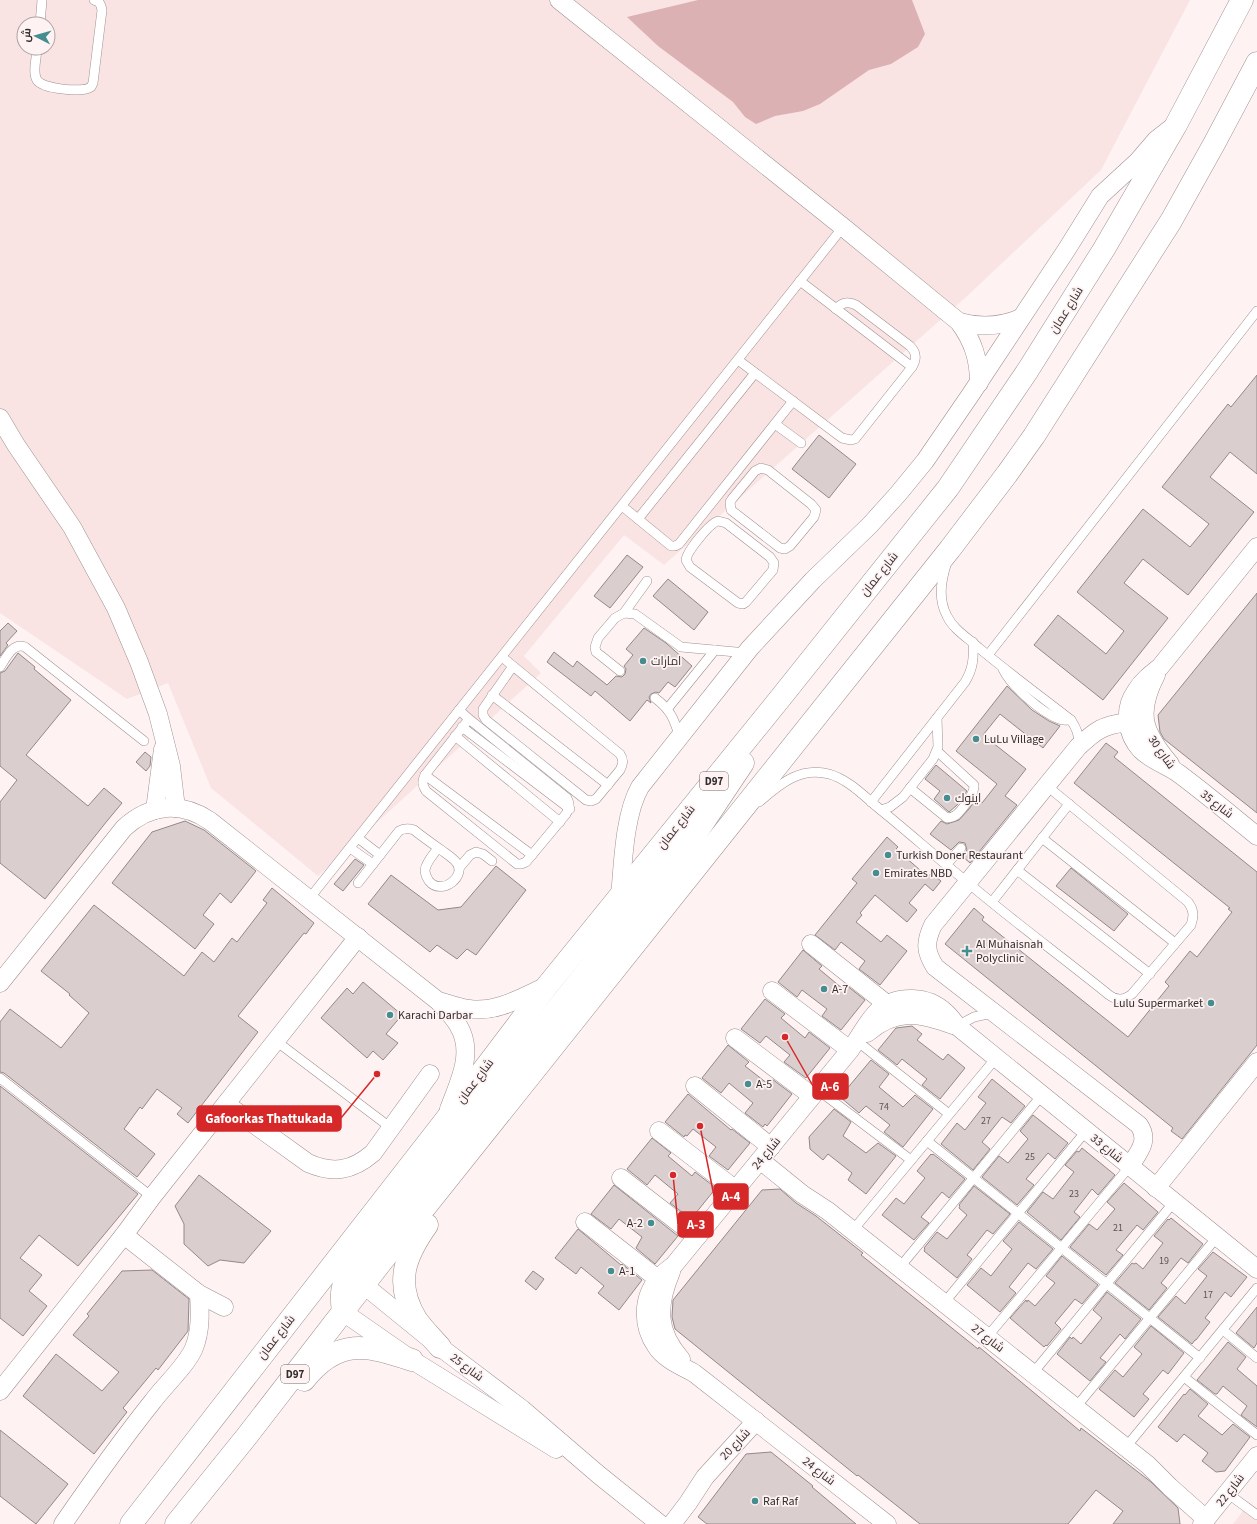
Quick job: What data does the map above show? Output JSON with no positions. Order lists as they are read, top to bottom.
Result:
{
  "streets": {
    "main road": ["شارع عمان", "D97"],
    "street": [
      "شارع 30",
      "شارع 35",
      "شارع 33",
      "شارع 24",
      "شارع 27",
      "شارع 25",
      "شارع 20",
      "شارع 22"
    ]
  },
  "crossings": [
    ["شارع عمان", "شارع 25"],
    ["شارع 30", "شارع 35"],
    ["D97", "شارع 25"],
    ["شارع 33", "شارع 24"],
    ["شارع 24", "شارع 27"],
    ["شارع 24", "شارع 20"],
    ["شارع 27", "شارع 22"],
    ["شارع 25", "شارع 20"]
  ],
  "places": {
    "other": [
      "امارات",
      "LuLu Village",
      "اينوك",
      "Turkish Doner Restaurant",
      "Emirates NBD",
      "A-7",
      "Lulu Supermarket",
      "Karachi Darbar",
      "A-6",
      "Gafoorkas Thattukada",
      "A-5",
      "A-4",
      "A-3",
      "A-2",
      "A-1",
      "Raf Raf"
    ],
    "health": ["Al Muhaisnah Polyclinic"]
  },
  "house_numbers": [
    "74",
    "27",
    "25",
    "23",
    "21",
    "19",
    "17"
  ],
  "north": "left"
}
